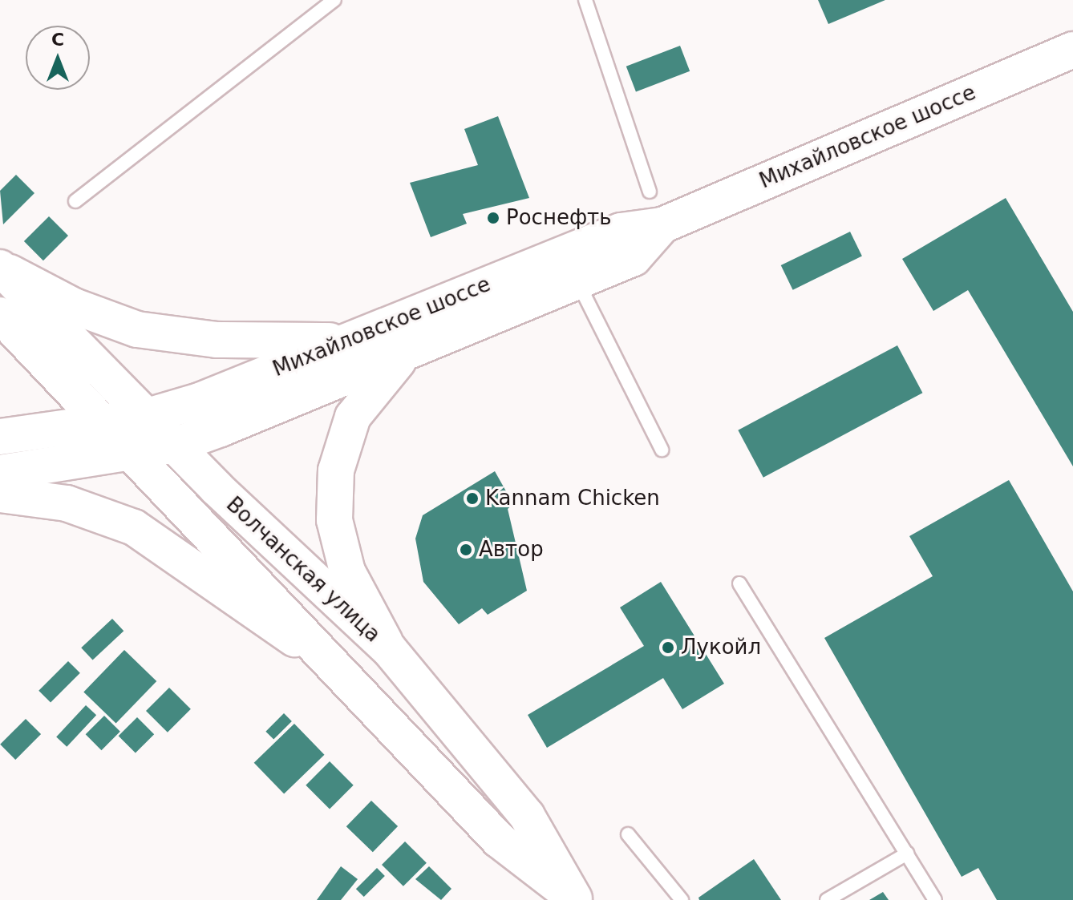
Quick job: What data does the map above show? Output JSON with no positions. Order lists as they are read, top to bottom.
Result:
{
  "streets": {
    "main road": ["Михайловское шоссе", "Волчанская улица"]
  },
  "crossings": [
    ["Михайловское шоссе", "Волчанская улица"]
  ],
  "places": [
    "Роснефть",
    "Kannam Chicken",
    "Автор",
    "Лукойл"
  ],
  "north": "top"
}
